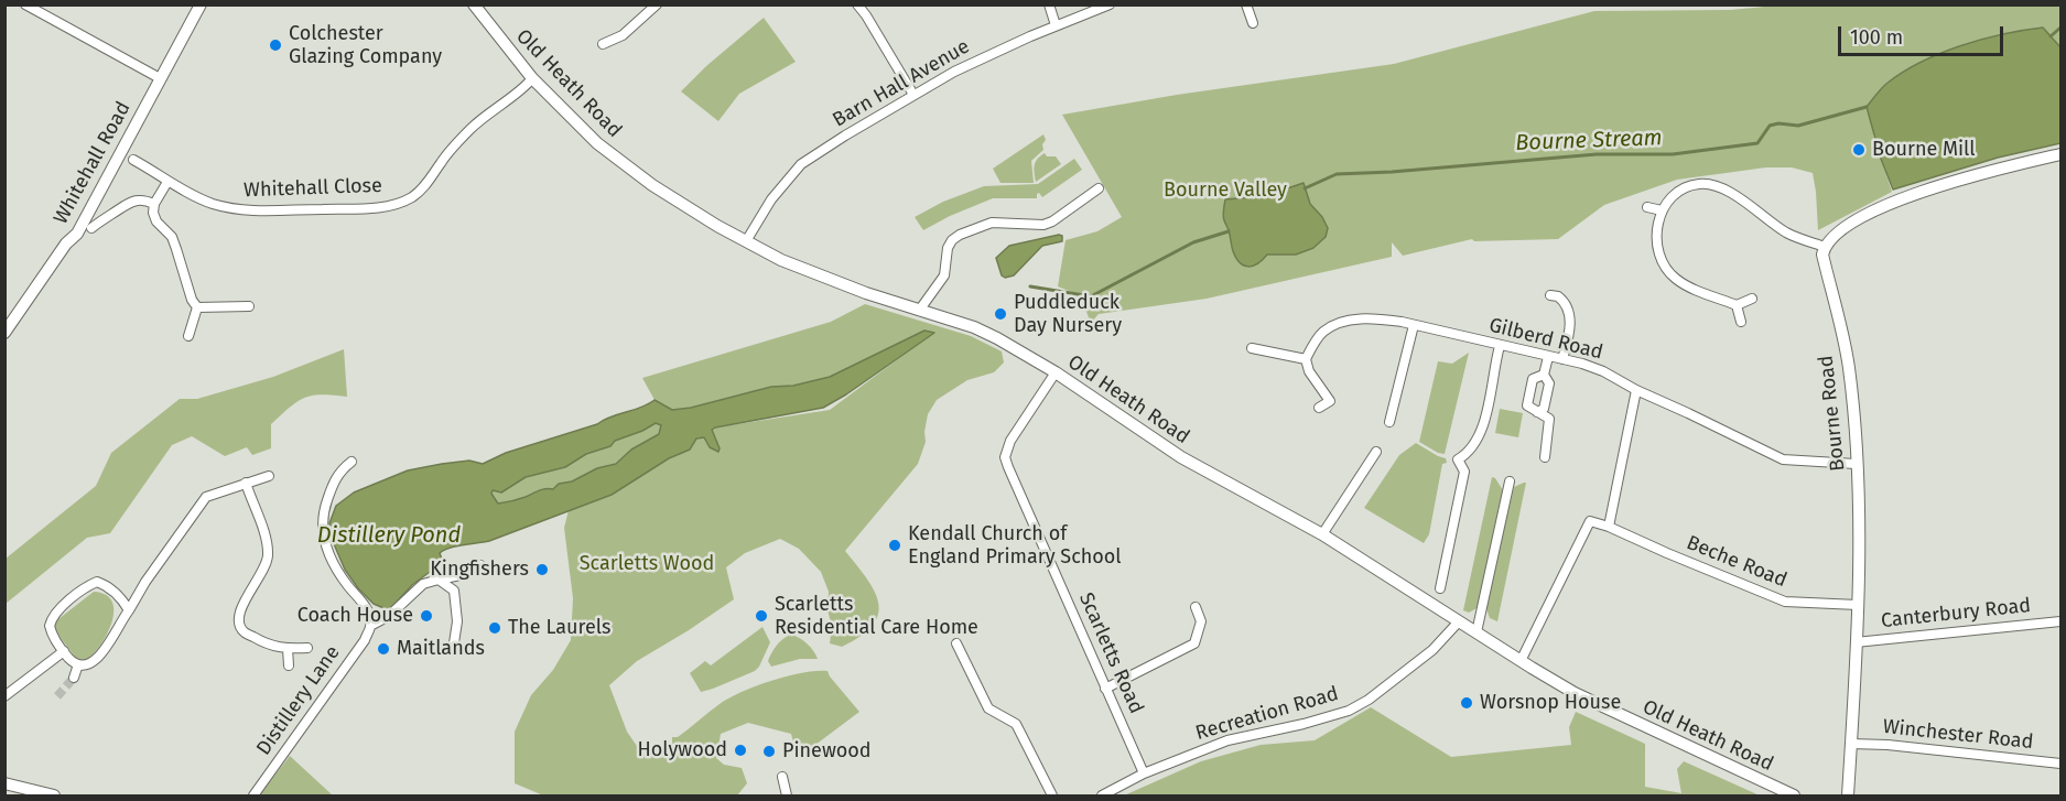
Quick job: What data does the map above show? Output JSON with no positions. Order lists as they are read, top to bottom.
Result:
{
  "streets": {
    "street": [
      "Old Heath Road",
      "Barn Hall Avenue",
      "Whitehall Road",
      "Whitehall Close",
      "Gilberd Road",
      "Bourne Road",
      "Beche Road",
      "Canterbury Road",
      "Scarletts Road",
      "Distillery Lane",
      "Recreation Road",
      "Winchester Road"
    ]
  },
  "crossings": [
    ["Old Heath Road", "Barn Hall Avenue"],
    ["Old Heath Road", "Whitehall Close"],
    ["Old Heath Road", "Beche Road"],
    ["Old Heath Road", "Scarletts Road"],
    ["Old Heath Road", "Recreation Road"],
    ["Gilberd Road", "Bourne Road"],
    ["Bourne Road", "Beche Road"],
    ["Bourne Road", "Canterbury Road"],
    ["Bourne Road", "Winchester Road"],
    ["Scarletts Road", "Recreation Road"]
  ],
  "water": ["Bourne Stream", "Distillery Pond"],
  "parks": ["Bourne Valley", "Scarletts Wood"],
  "places": [
    "Colchester Glazing Company",
    "Bourne Mill",
    "Puddleduck Day Nursery",
    "Kendall Church of England Primary School",
    "Kingfishers",
    "Coach House",
    "Scarletts Residential Care Home",
    "The Laurels",
    "Maitlands",
    "Worsnop House",
    "Holywood",
    "Pinewood"
  ],
  "scale_bar": "100 m"
}
